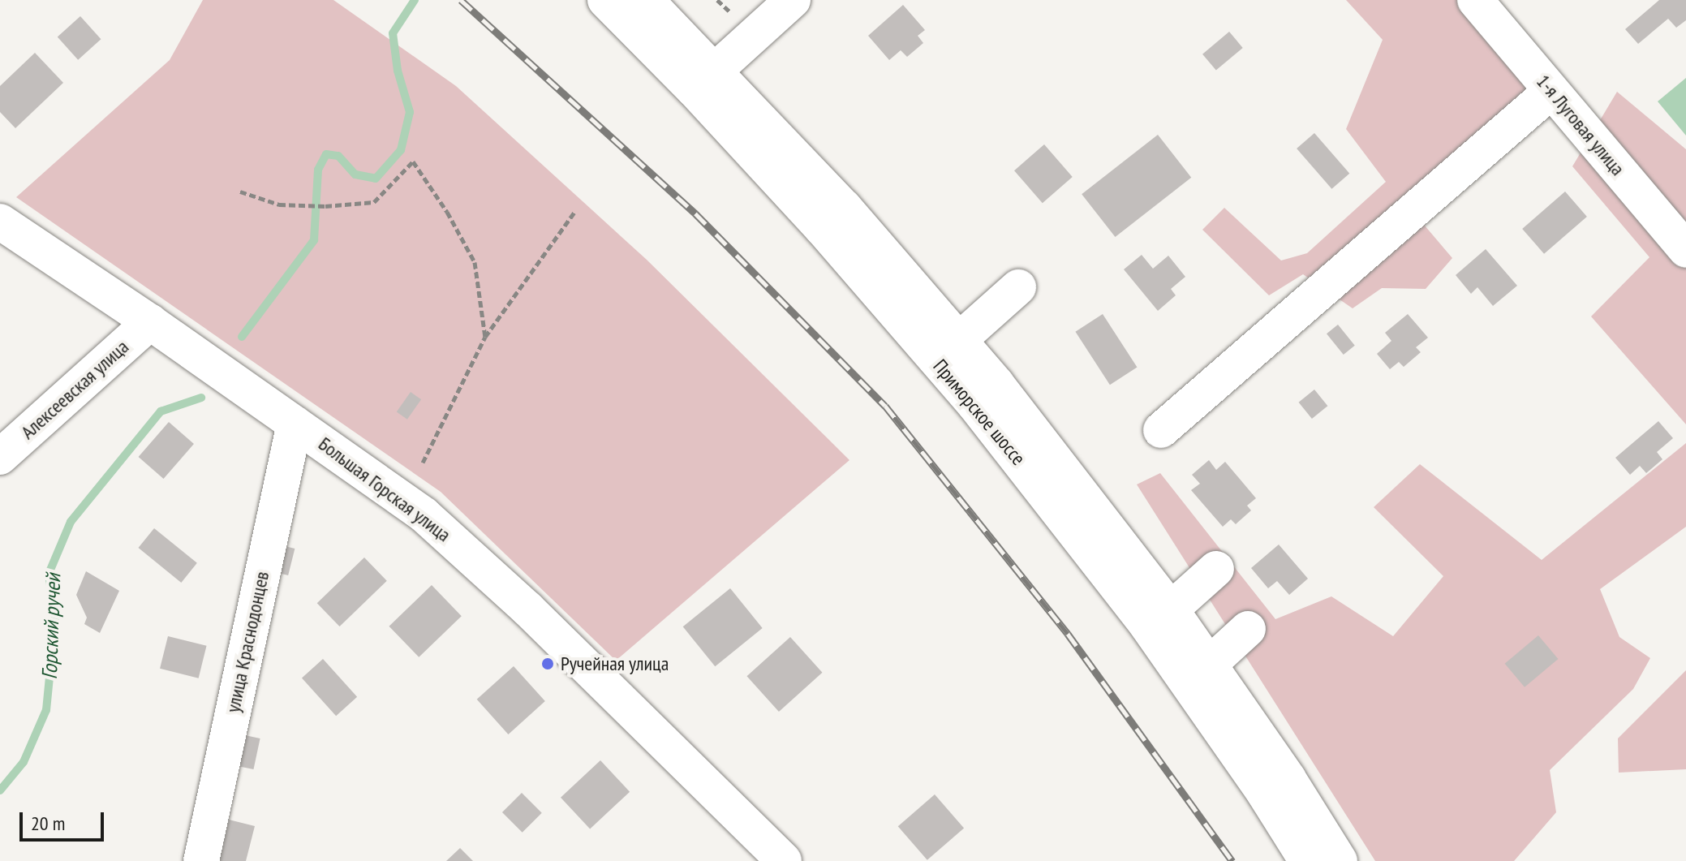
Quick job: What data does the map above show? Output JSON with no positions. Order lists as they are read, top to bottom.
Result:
{
  "streets": {
    "main road": [
      "1-я Луговая улица",
      "Алексеевская улица",
      "Приморское шоссе",
      "Большая Горская улица",
      "улица Краснодонцев"
    ]
  },
  "crossings": [
    ["Алексеевская улица", "Большая Горская улица"],
    ["Большая Горская улица", "улица Краснодонцев"]
  ],
  "water": ["Горский ручей"],
  "places": ["Ручейная улица"],
  "scale_bar": "20 m"
}
